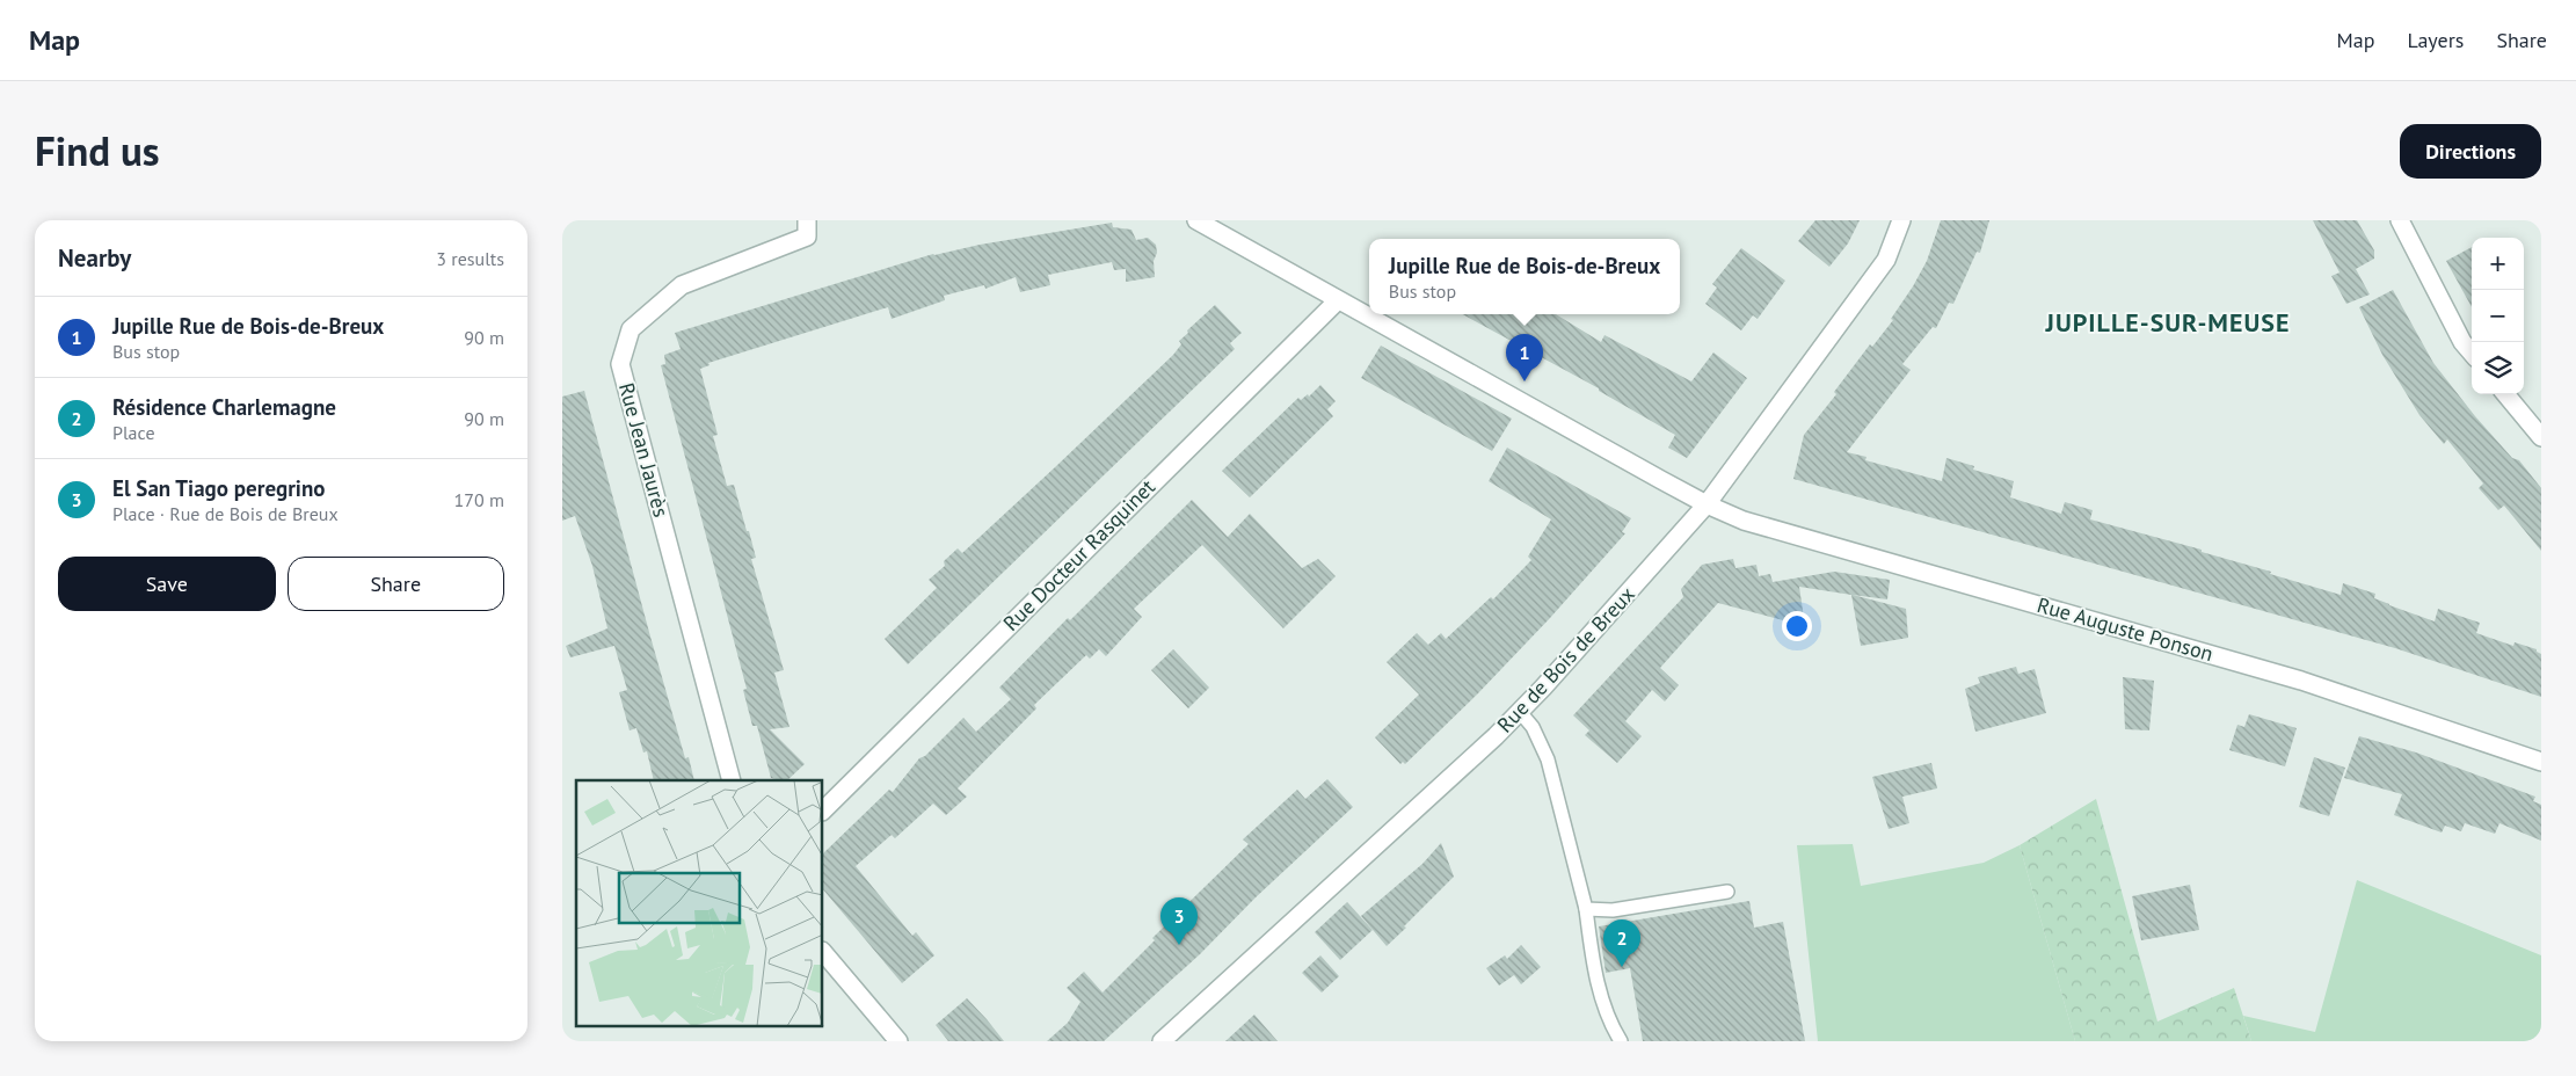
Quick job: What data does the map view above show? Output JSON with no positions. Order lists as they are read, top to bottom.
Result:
{
  "streets": {
    "street": [
      "Rue Jean Jaurès",
      "Rue Docteur Rasquinet",
      "Rue Auguste Ponson",
      "Rue de Bois de Breux"
    ]
  },
  "crossings": [
    ["Rue Docteur Rasquinet", "Rue Auguste Ponson"],
    ["Rue Auguste Ponson", "Rue de Bois de Breux"]
  ],
  "districts": ["JUPILLE-SUR-MEUSE"],
  "page": {
    "header": "Map",
    "nav": ["Map", "Layers", "Share"],
    "title": "Find us",
    "buttons": [
      "Directions",
      ["Save", "Share"]
    ],
    "heading": ["Nearby", "3 results"],
    "map_buttons": ["+", "−"],
    "popup": ["Jupille Rue de Bois-de-Breux", "Bus stop"],
    "list": [
      {
        "mark": "1",
        "name": "Jupille Rue de Bois-de-Breux",
        "note": "Bus stop",
        "value": "90 m"
      },
      {
        "mark": "2",
        "name": "Résidence Charlemagne",
        "note": "Place",
        "value": "90 m"
      },
      {
        "mark": "3",
        "name": "El San Tiago peregrino",
        "note": "Place · Rue de Bois de Breux",
        "value": "170 m"
      }
    ],
    "pins": ["1", "3", "2"]
  }
}
